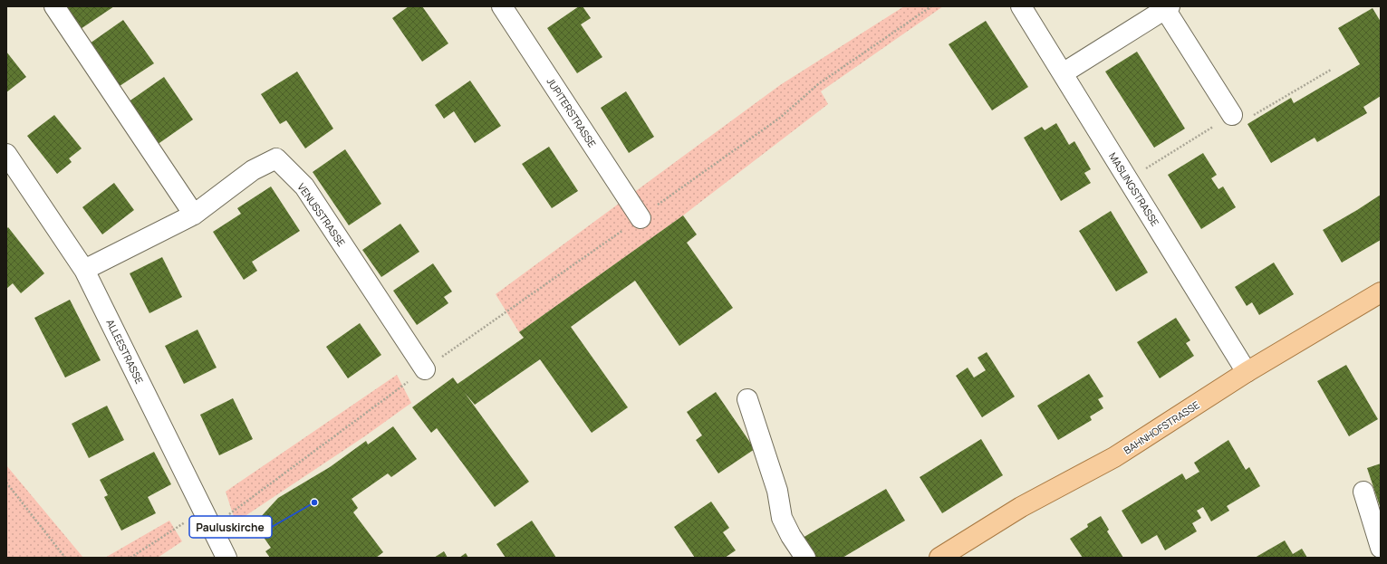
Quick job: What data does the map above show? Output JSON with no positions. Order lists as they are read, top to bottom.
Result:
{
  "streets": {
    "main road": ["BAHNHOFSTRASSE"],
    "street": [
      "JUPITERSTRASSE",
      "MASLINGSTRASSE",
      "VENUSSTRASSE",
      "ALLEESTRASSE"
    ]
  },
  "crossings": [
    ["MASLINGSTRASSE", "BAHNHOFSTRASSE"],
    ["VENUSSTRASSE", "ALLEESTRASSE"]
  ],
  "places": ["Pauluskirche"]
}
